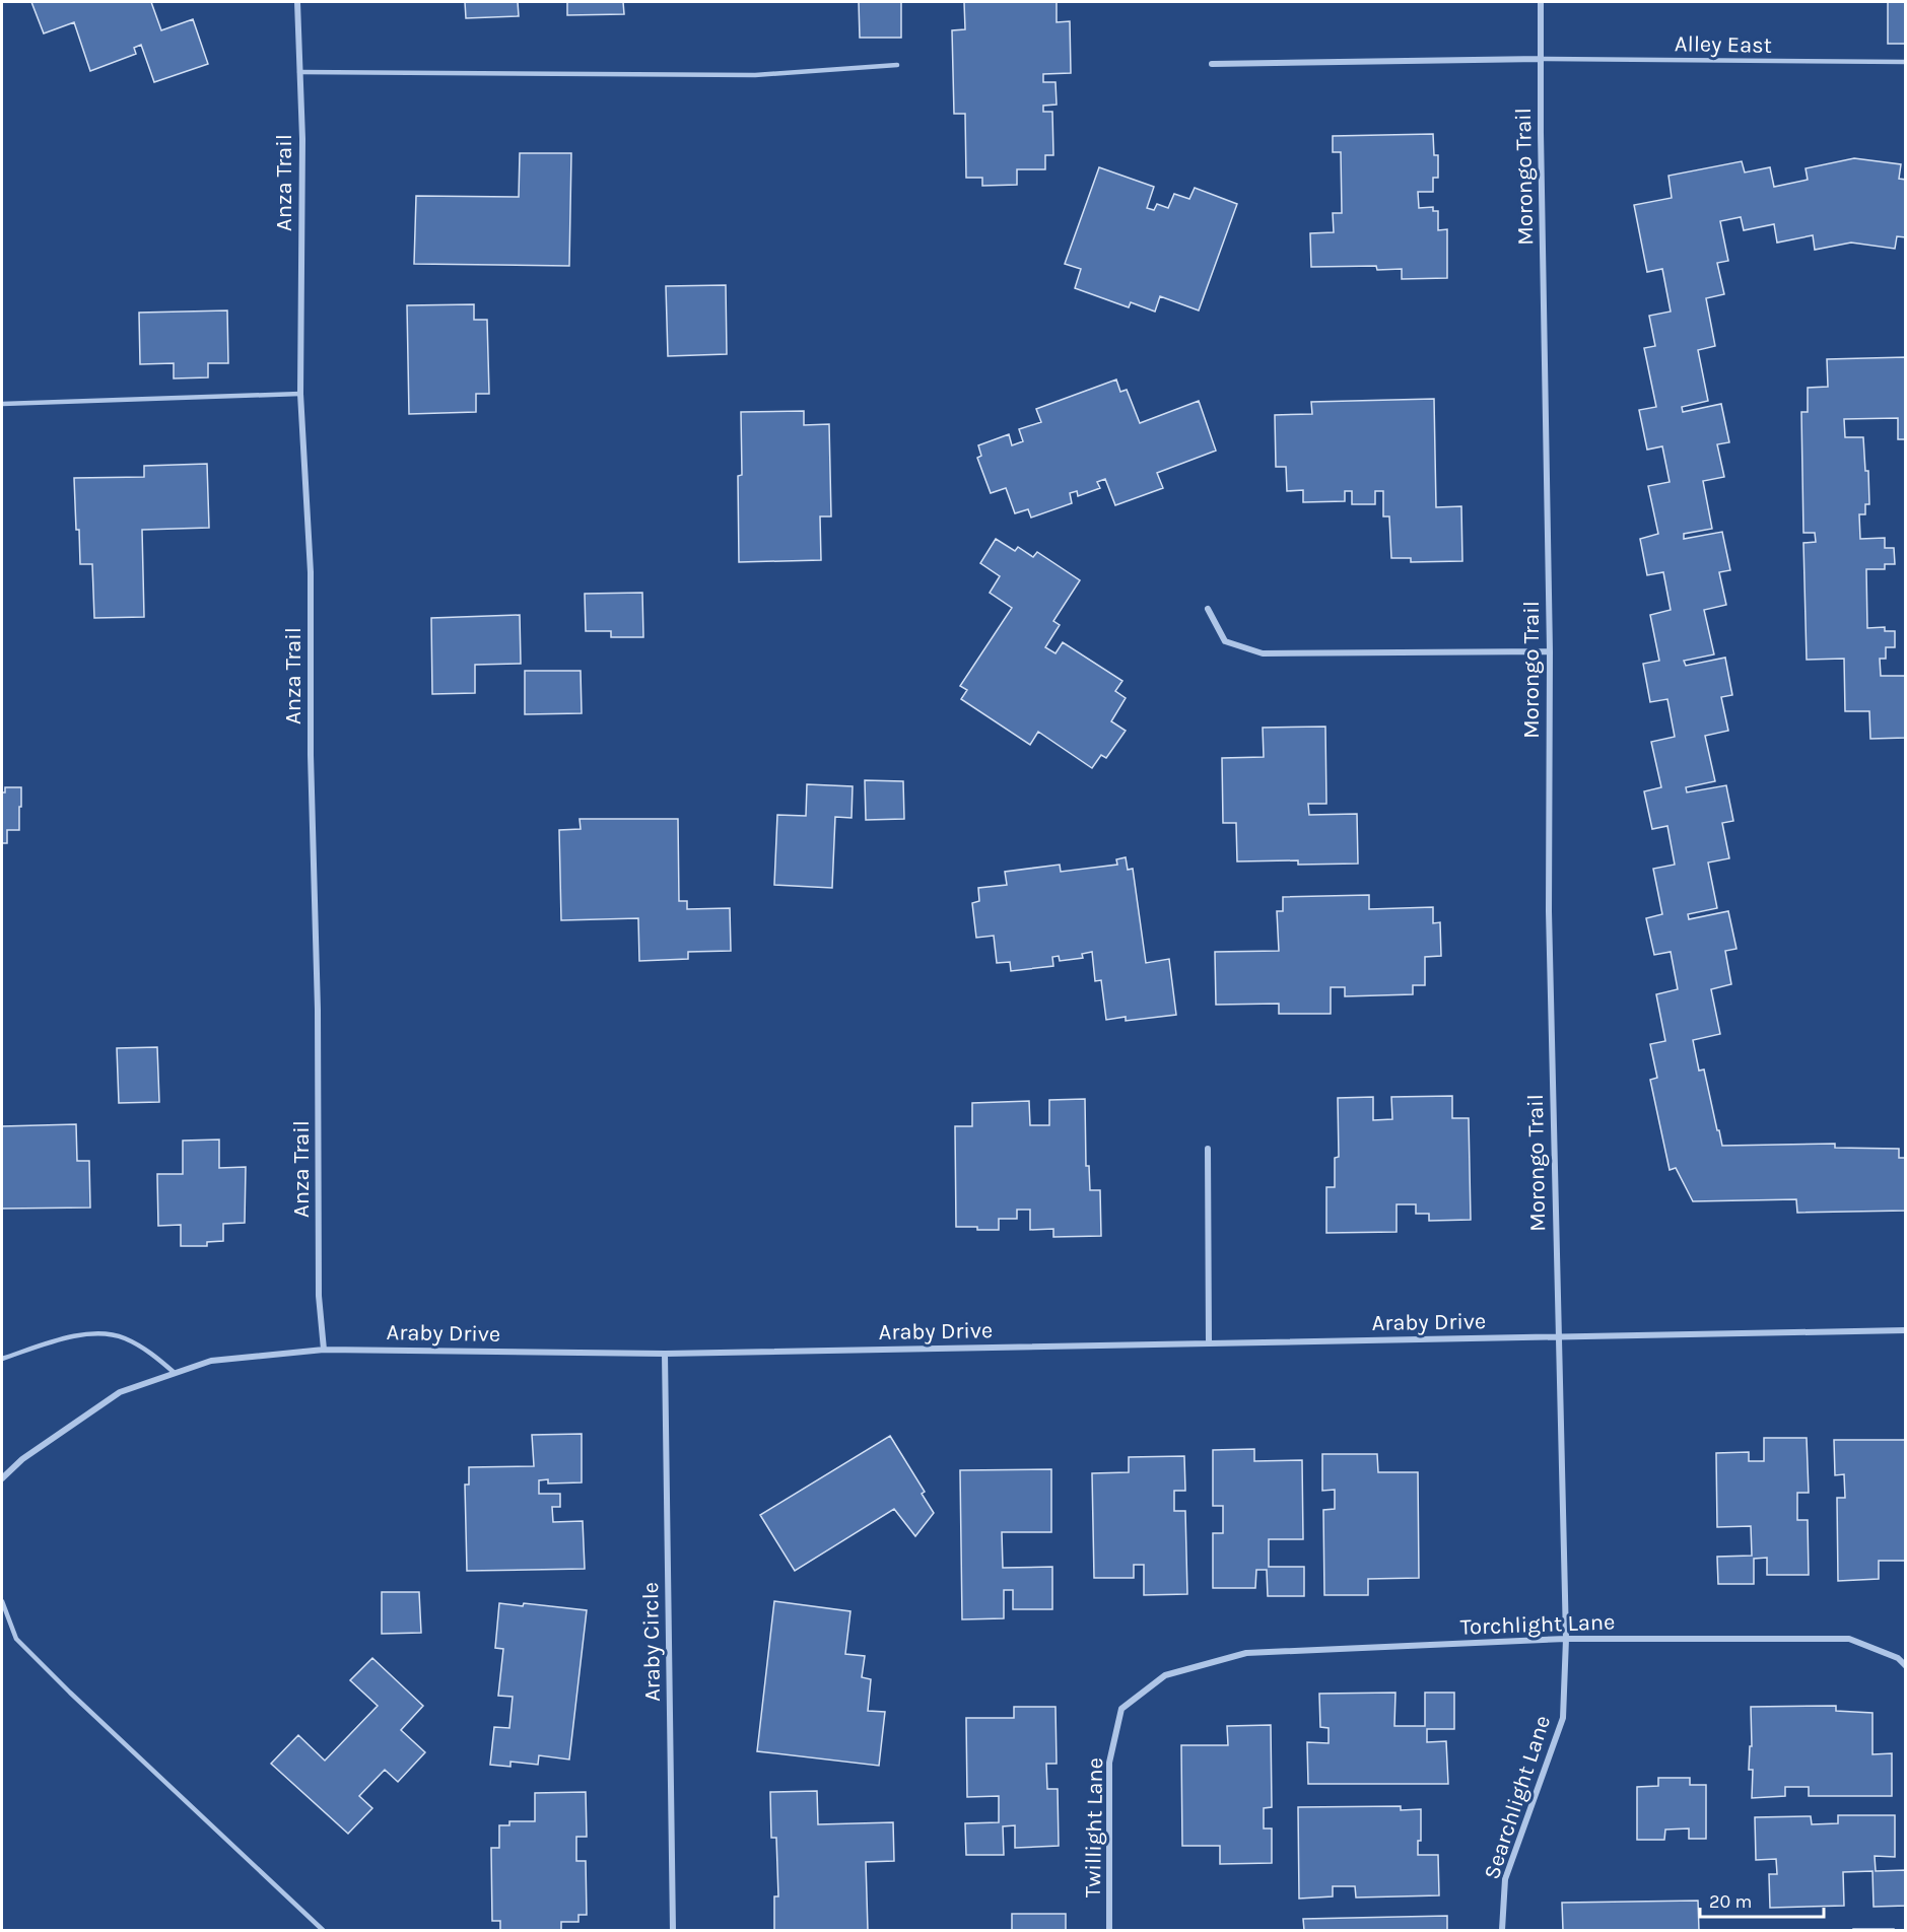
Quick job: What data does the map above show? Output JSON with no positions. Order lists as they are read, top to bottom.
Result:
{
  "streets": {
    "street": [
      "Morongo Trail",
      "Anza Trail",
      "Araby Drive",
      "Torchlight Lane",
      "Araby Circle",
      "Searchlight Lane",
      "Twillight Lane"
    ],
    "lane": ["Alley East"]
  },
  "crossings": [
    ["Alley East", "Morongo Trail"],
    ["Morongo Trail", "Araby Drive"],
    ["Morongo Trail", "Torchlight Lane"],
    ["Morongo Trail", "Searchlight Lane"],
    ["Anza Trail", "Araby Drive"],
    ["Araby Drive", "Araby Circle"],
    ["Torchlight Lane", "Searchlight Lane"],
    ["Torchlight Lane", "Twillight Lane"]
  ],
  "scale_bar": "20 m"
}
